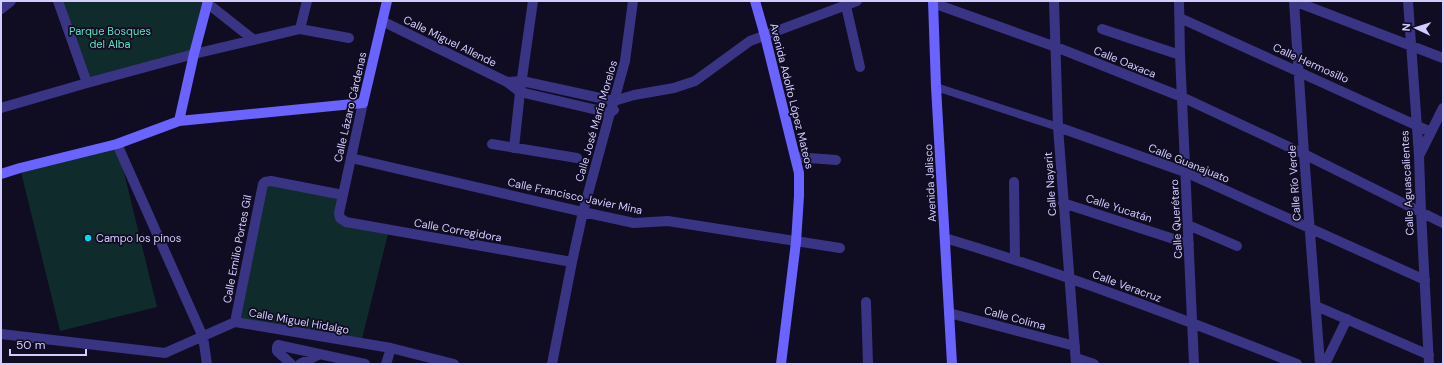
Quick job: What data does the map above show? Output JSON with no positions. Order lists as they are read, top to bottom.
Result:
{
  "streets": {
    "main road": ["Avenida Adolfo López Mateos", "Calle Lázaro Cárdenas", "Avenida Jalisco"],
    "street": [
      "Calle Miguel Allende",
      "Calle Oaxaca",
      "Calle Hermosillo",
      "Calle José María Morelos",
      "Calle Guanajuato",
      "Calle Río Verde",
      "Calle Aguascalientes",
      "Calle Nayarit",
      "Calle Francisco Javier Mina",
      "Calle Yucatán",
      "Calle Querétaro",
      "Calle Corregidora",
      "Calle Emilio Portes Gil",
      "Calle Veracruz",
      "Calle Colima",
      "Calle Miguel Hidalgo"
    ]
  },
  "crossings": [
    ["Calle Miguel Allende", "Avenida Adolfo López Mateos"],
    ["Calle Miguel Allende", "Calle Lázaro Cárdenas"],
    ["Calle Miguel Allende", "Calle José María Morelos"],
    ["Calle Oaxaca", "Avenida Jalisco"],
    ["Calle Oaxaca", "Calle Río Verde"],
    ["Calle Oaxaca", "Calle Aguascalientes"],
    ["Calle Oaxaca", "Calle Nayarit"],
    ["Calle Oaxaca", "Calle Querétaro"],
    ["Calle Hermosillo", "Calle Río Verde"],
    ["Calle Hermosillo", "Calle Aguascalientes"],
    ["Calle Hermosillo", "Calle Querétaro"],
    ["Avenida Adolfo López Mateos", "Calle Francisco Javier Mina"],
    ["Calle Lázaro Cárdenas", "Calle Francisco Javier Mina"],
    ["Calle Lázaro Cárdenas", "Calle Corregidora"],
    ["Calle Lázaro Cárdenas", "Calle Emilio Portes Gil"],
    ["Calle José María Morelos", "Calle Francisco Javier Mina"],
    ["Calle José María Morelos", "Calle Corregidora"],
    ["Calle Guanajuato", "Avenida Jalisco"],
    ["Calle Guanajuato", "Calle Río Verde"],
    ["Calle Guanajuato", "Calle Aguascalientes"],
    ["Calle Guanajuato", "Calle Nayarit"],
    ["Calle Guanajuato", "Calle Querétaro"],
    ["Avenida Jalisco", "Calle Veracruz"],
    ["Avenida Jalisco", "Calle Colima"],
    ["Calle Nayarit", "Calle Yucatán"],
    ["Calle Nayarit", "Calle Veracruz"],
    ["Calle Nayarit", "Calle Colima"],
    ["Calle Yucatán", "Calle Querétaro"],
    ["Calle Querétaro", "Calle Veracruz"],
    ["Calle Emilio Portes Gil", "Calle Miguel Hidalgo"]
  ],
  "parks": ["Parque Bosques del Alba"],
  "places": ["Campo los pinos"],
  "scale_bar": "50 m",
  "north": "left"
}
